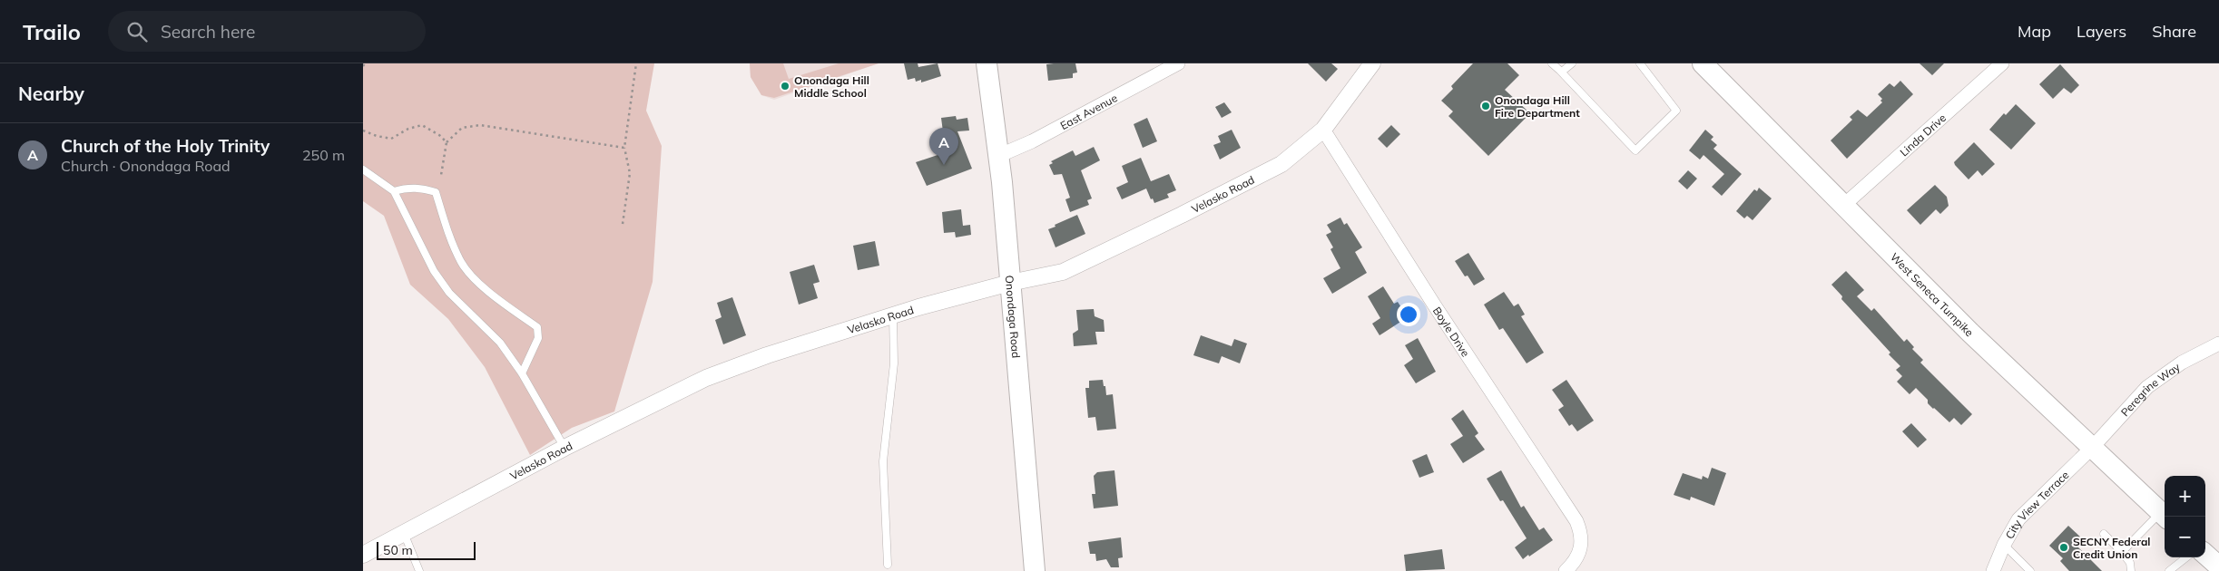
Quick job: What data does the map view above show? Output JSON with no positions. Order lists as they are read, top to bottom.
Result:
{
  "streets": {
    "main road": ["West Seneca Turnpike", "Onondaga Road"],
    "street": [
      "East Avenue",
      "Linda Drive",
      "Velasko Road",
      "Boyle Drive",
      "Peregrine Way",
      "City View Terrace"
    ]
  },
  "crossings": [
    ["East Avenue", "Onondaga Road"],
    ["Linda Drive", "West Seneca Turnpike"],
    ["Velasko Road", "Onondaga Road"],
    ["Velasko Road", "Boyle Drive"],
    ["West Seneca Turnpike", "Peregrine Way"],
    ["West Seneca Turnpike", "City View Terrace"],
    ["Peregrine Way", "City View Terrace"]
  ],
  "places": ["Onondaga Hill Middle School", "Onondaga Hill Fire Department", "SECNY Federal Credit Union"],
  "scale_bar": "50 m",
  "page": {
    "header": "Trailo",
    "search": "Search here",
    "nav": ["Map", "Layers", "Share"],
    "heading": "Nearby",
    "list": [
      {
        "mark": "A",
        "name": "Church of the Holy Trinity",
        "note": "Church · Onondaga Road",
        "value": "250 m"
      }
    ],
    "pins": "A",
    "map_buttons": ["+", "−"],
    "scale": "50 m"
  }
}
